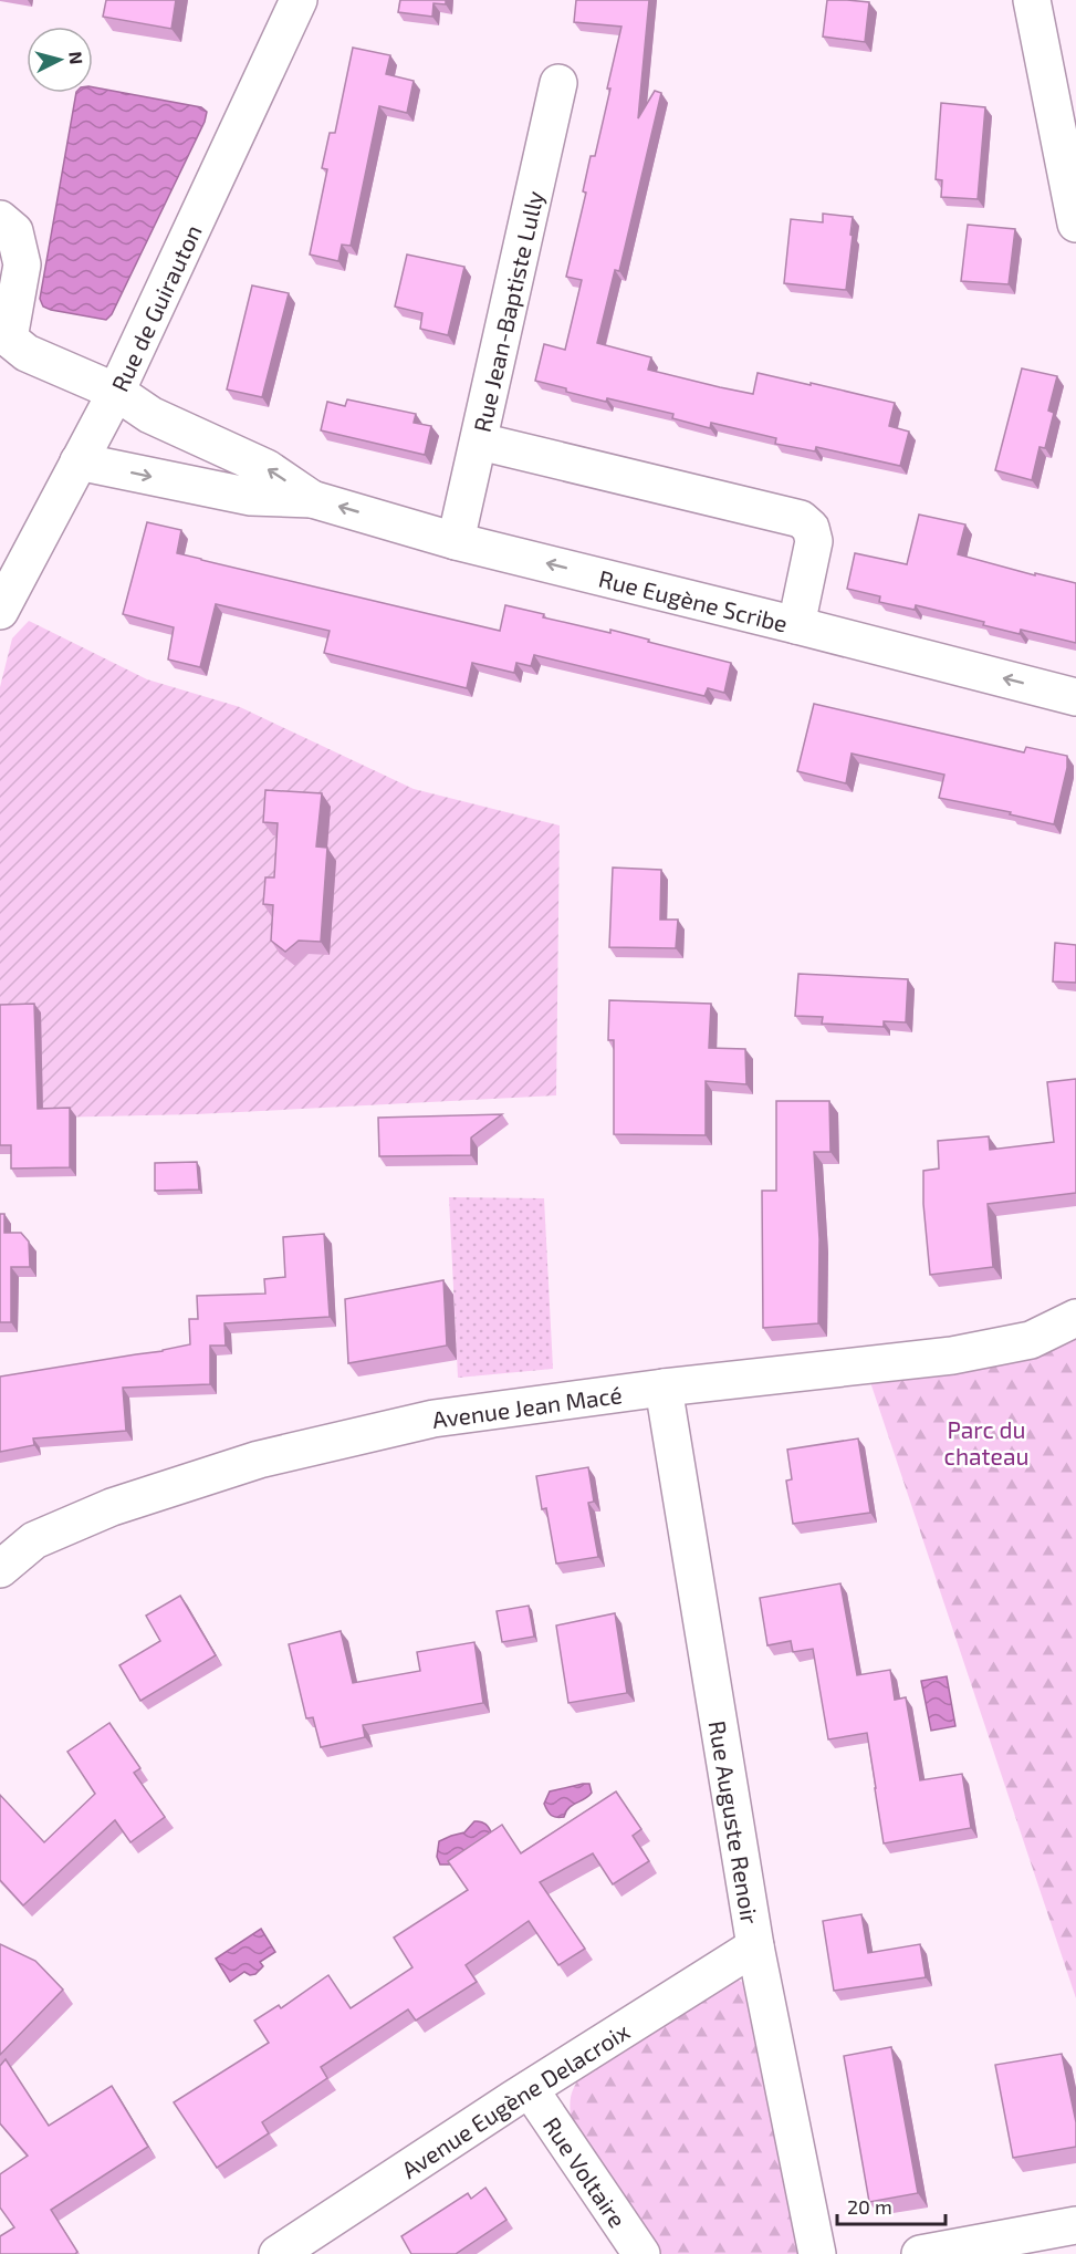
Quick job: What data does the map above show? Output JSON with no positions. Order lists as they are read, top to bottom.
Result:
{
  "streets": {
    "street": [
      "Rue de Guirauton",
      "Rue Jean-Baptiste Lully",
      "Rue Eugène Scribe",
      "Avenue Jean Macé",
      "Rue Auguste Renoir",
      "Avenue Eugène Delacroix",
      "Rue Voltaire"
    ]
  },
  "crossings": [
    ["Rue de Guirauton", "Rue Eugène Scribe"],
    ["Rue Jean-Baptiste Lully", "Rue Eugène Scribe"],
    ["Avenue Jean Macé", "Rue Auguste Renoir"],
    ["Rue Auguste Renoir", "Avenue Eugène Delacroix"],
    ["Avenue Eugène Delacroix", "Rue Voltaire"]
  ],
  "parks": ["Parc du chateau"],
  "scale_bar": "20 m",
  "north": "right"
}
